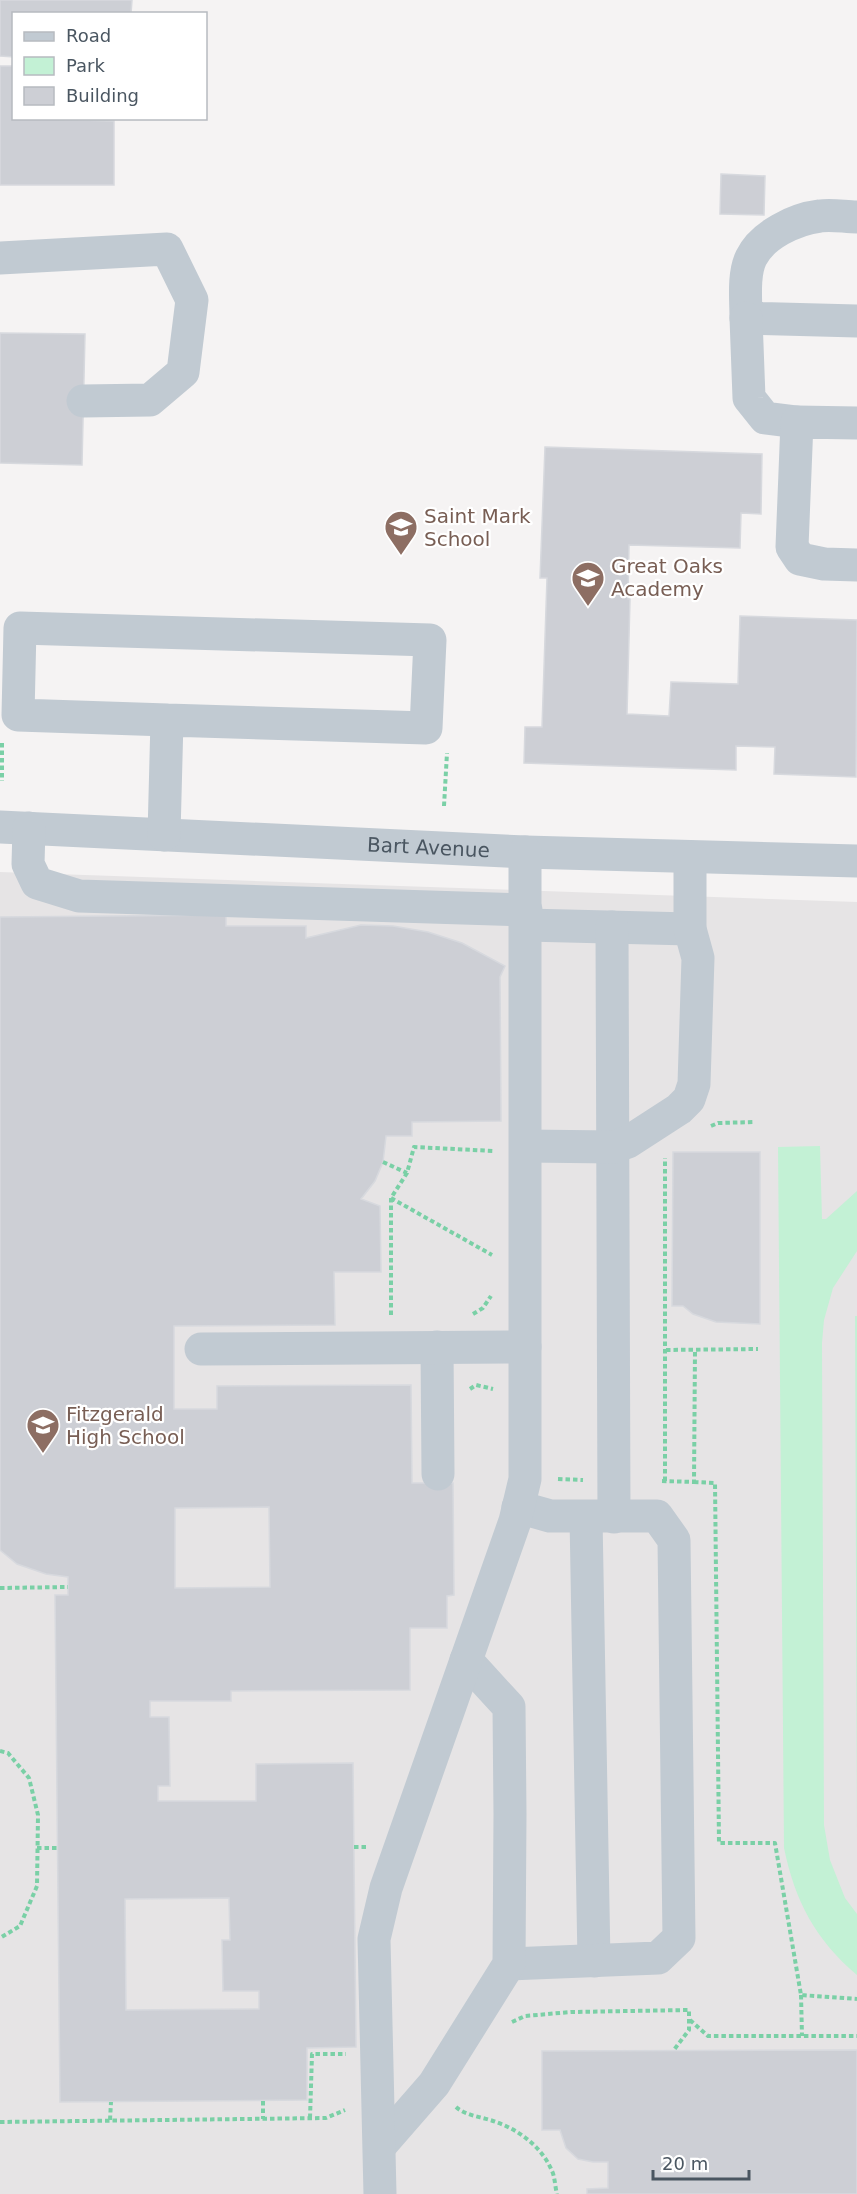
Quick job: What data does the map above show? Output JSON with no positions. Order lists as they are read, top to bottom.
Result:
{
  "streets": {
    "street": ["Bart Avenue"]
  },
  "places": {
    "school or university": ["Saint Mark School", "Great Oaks Academy", "Fitzgerald High School"]
  },
  "legend": ["Road", "Park", "Building"],
  "scale_bar": "20 m"
}
